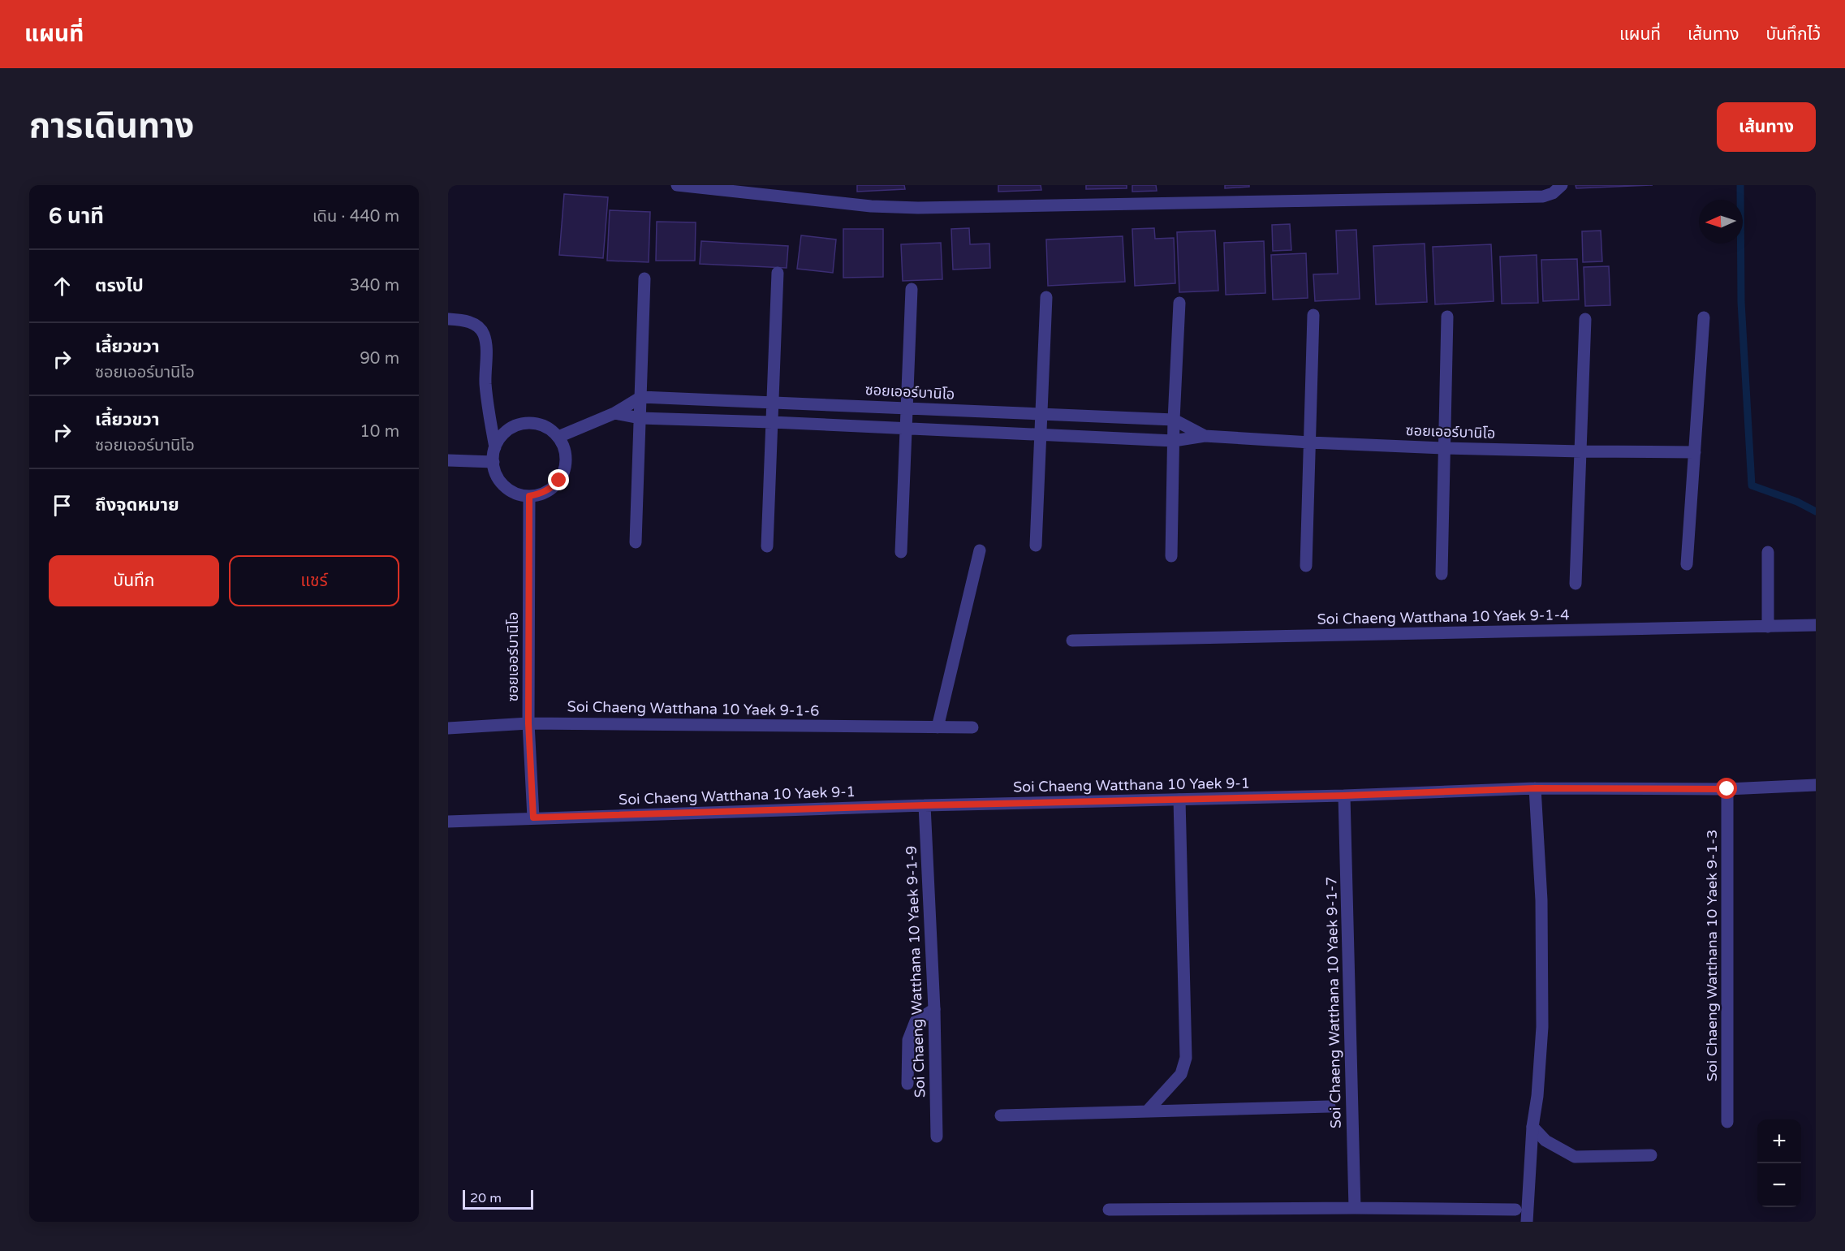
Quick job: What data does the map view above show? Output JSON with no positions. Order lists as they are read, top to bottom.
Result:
{
  "streets": {
    "street": [
      "ซอยเออร์บานิโอ",
      "Soi Chaeng Watthana 10 Yaek 9-1-4",
      "Soi Chaeng Watthana 10 Yaek 9-1-6",
      "Soi Chaeng Watthana 10 Yaek 9-1",
      "Soi Chaeng Watthana 10 Yaek 9-1-3",
      "Soi Chaeng Watthana 10 Yaek 9-1-9",
      "Soi Chaeng Watthana 10 Yaek 9-1-7"
    ]
  },
  "crossings": [
    ["ซอยเออร์บานิโอ", "Soi Chaeng Watthana 10 Yaek 9-1-6"],
    ["ซอยเออร์บานิโอ", "Soi Chaeng Watthana 10 Yaek 9-1"],
    ["Soi Chaeng Watthana 10 Yaek 9-1", "Soi Chaeng Watthana 10 Yaek 9-1-3"],
    ["Soi Chaeng Watthana 10 Yaek 9-1", "Soi Chaeng Watthana 10 Yaek 9-1-9"],
    ["Soi Chaeng Watthana 10 Yaek 9-1", "Soi Chaeng Watthana 10 Yaek 9-1-7"]
  ],
  "scale_bar": "20 m",
  "north": "left",
  "page": {
    "header": "แผนที่",
    "nav": ["แผนที่", "เส้นทาง", "บันทึกไว้"],
    "title": "การเดินทาง",
    "buttons": [
      "เส้นทาง",
      ["บันทึก", "แชร์"]
    ],
    "heading": ["6 นาที", "เดิน · 440 m"],
    "list": [
      ["ตรงไป", "340 m"],
      ["เลี้ยวขวา", "ซอยเออร์บานิโอ", "90 m"],
      ["เลี้ยวขวา", "ซอยเออร์บานิโอ", "10 m"],
      "ถึงจุดหมาย"
    ],
    "map_buttons": ["+", "−"],
    "scale": "20 m"
  }
}
